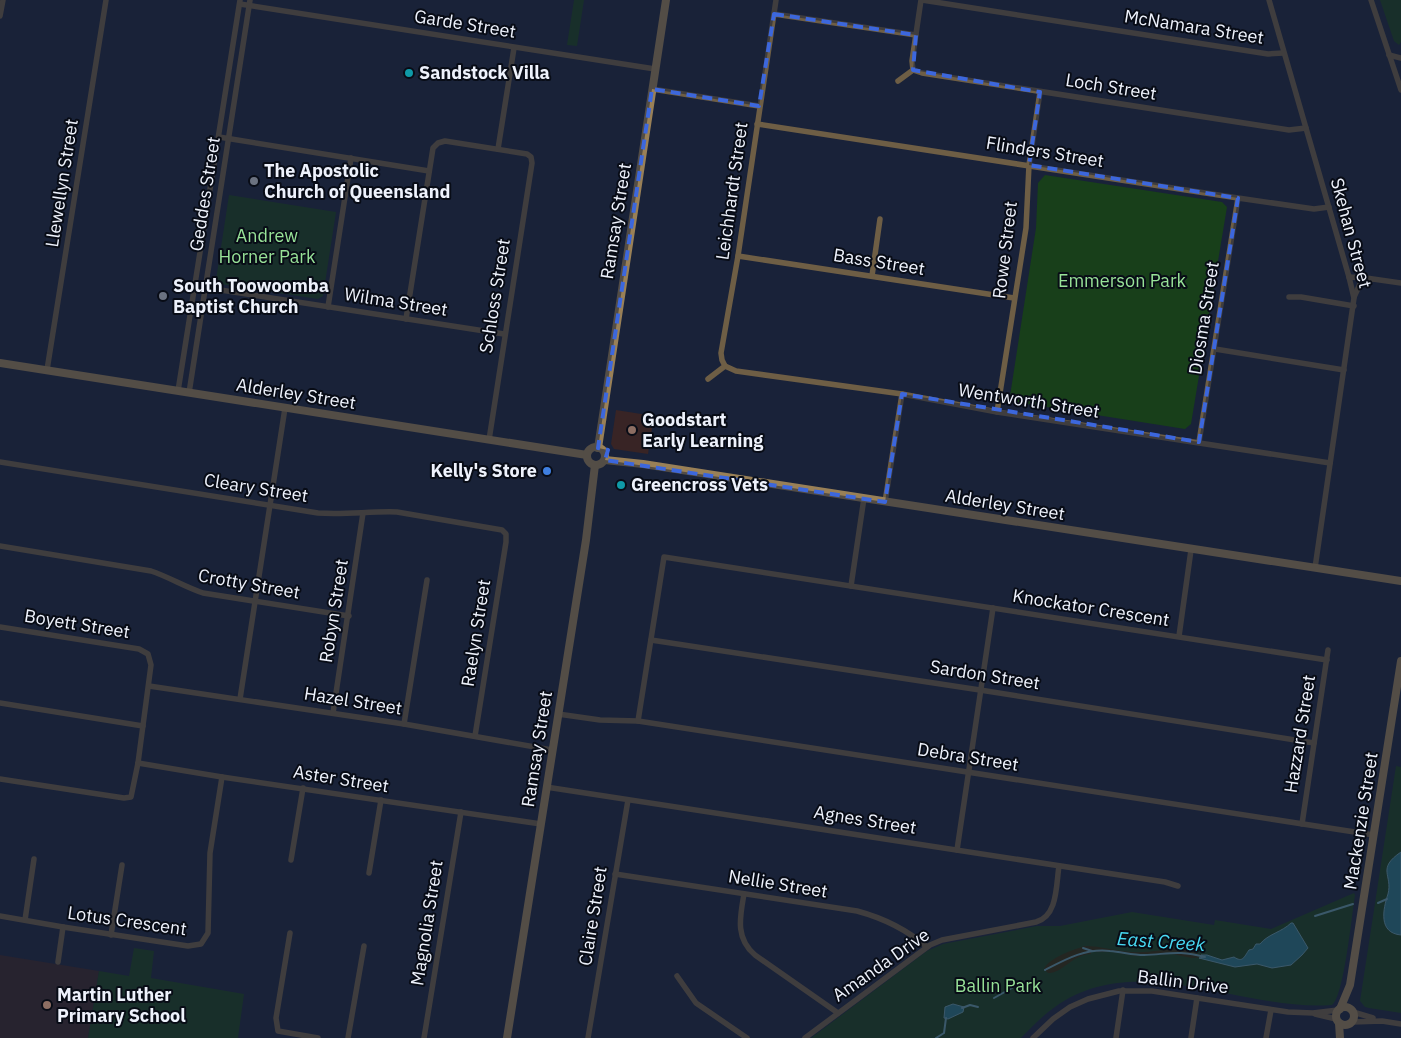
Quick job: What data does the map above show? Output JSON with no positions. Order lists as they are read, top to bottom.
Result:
{
  "streets": {
    "street": [
      "Garde Street",
      "McNamara Street",
      "Loch Street",
      "Flinders Street",
      "Llewellyn Street",
      "Leichhardt Street",
      "Geddes Street",
      "Ramsay Street",
      "Skehan Street",
      "Rowe Street",
      "Bass Street",
      "Schloss Street",
      "Wilma Street",
      "Diosma Street",
      "Alderley Street",
      "Wentworth Street",
      "Cleary Street",
      "Crotty Street",
      "Knockator Crescent",
      "Robyn Street",
      "Boyett Street",
      "Raelyn Street",
      "Sardon Street",
      "Hazel Street",
      "Hazzard Street",
      "Debra Street",
      "Aster Street",
      "Agnes Street",
      "Mackenzie Street",
      "Nellie Street",
      "Claire Street",
      "Lotus Crescent",
      "Magnolia Street",
      "Amanda Drive",
      "Ballin Drive"
    ]
  },
  "crossings": [
    ["Garde Street", "Geddes Street"],
    ["Garde Street", "Ramsay Street"],
    ["McNamara Street", "Skehan Street"],
    ["Loch Street", "Skehan Street"],
    ["Loch Street", "Rowe Street"],
    ["Flinders Street", "Leichhardt Street"],
    ["Flinders Street", "Skehan Street"],
    ["Flinders Street", "Rowe Street"],
    ["Flinders Street", "Diosma Street"],
    ["Llewellyn Street", "Alderley Street"],
    ["Leichhardt Street", "Bass Street"],
    ["Leichhardt Street", "Wentworth Street"],
    ["Geddes Street", "Wilma Street"],
    ["Geddes Street", "Alderley Street"],
    ["Ramsay Street", "Alderley Street"],
    ["Ramsay Street", "Hazel Street"],
    ["Ramsay Street", "Debra Street"],
    ["Ramsay Street", "Aster Street"],
    ["Ramsay Street", "Agnes Street"],
    ["Skehan Street", "Alderley Street"],
    ["Skehan Street", "Wentworth Street"],
    ["Rowe Street", "Bass Street"],
    ["Rowe Street", "Wentworth Street"],
    ["Schloss Street", "Wilma Street"],
    ["Schloss Street", "Alderley Street"],
    ["Diosma Street", "Wentworth Street"],
    ["Cleary Street", "Robyn Street"],
    ["Cleary Street", "Raelyn Street"],
    ["Crotty Street", "Robyn Street"],
    ["Knockator Crescent", "Hazzard Street"],
    ["Robyn Street", "Hazel Street"],
    ["Boyett Street", "Hazel Street"],
    ["Raelyn Street", "Hazel Street"],
    ["Sardon Street", "Hazzard Street"],
    ["Hazzard Street", "Debra Street"],
    ["Debra Street", "Mackenzie Street"],
    ["Aster Street", "Lotus Crescent"],
    ["Aster Street", "Magnolia Street"],
    ["Agnes Street", "Claire Street"],
    ["Agnes Street", "Amanda Drive"],
    ["Mackenzie Street", "Ballin Drive"],
    ["Nellie Street", "Claire Street"],
    ["Nellie Street", "Amanda Drive"]
  ],
  "water": ["East Creek"],
  "parks": ["Andrew Horner Park", "Emmerson Park", "Ballin Park"],
  "places": [
    "Sandstock Villa",
    "The Apostolic Church of Queensland",
    "South Toowoomba Baptist Church",
    "Goodstart Early Learning",
    "Kelly's Store",
    "Greencross Vets",
    "Martin Luther Primary School"
  ]
}
